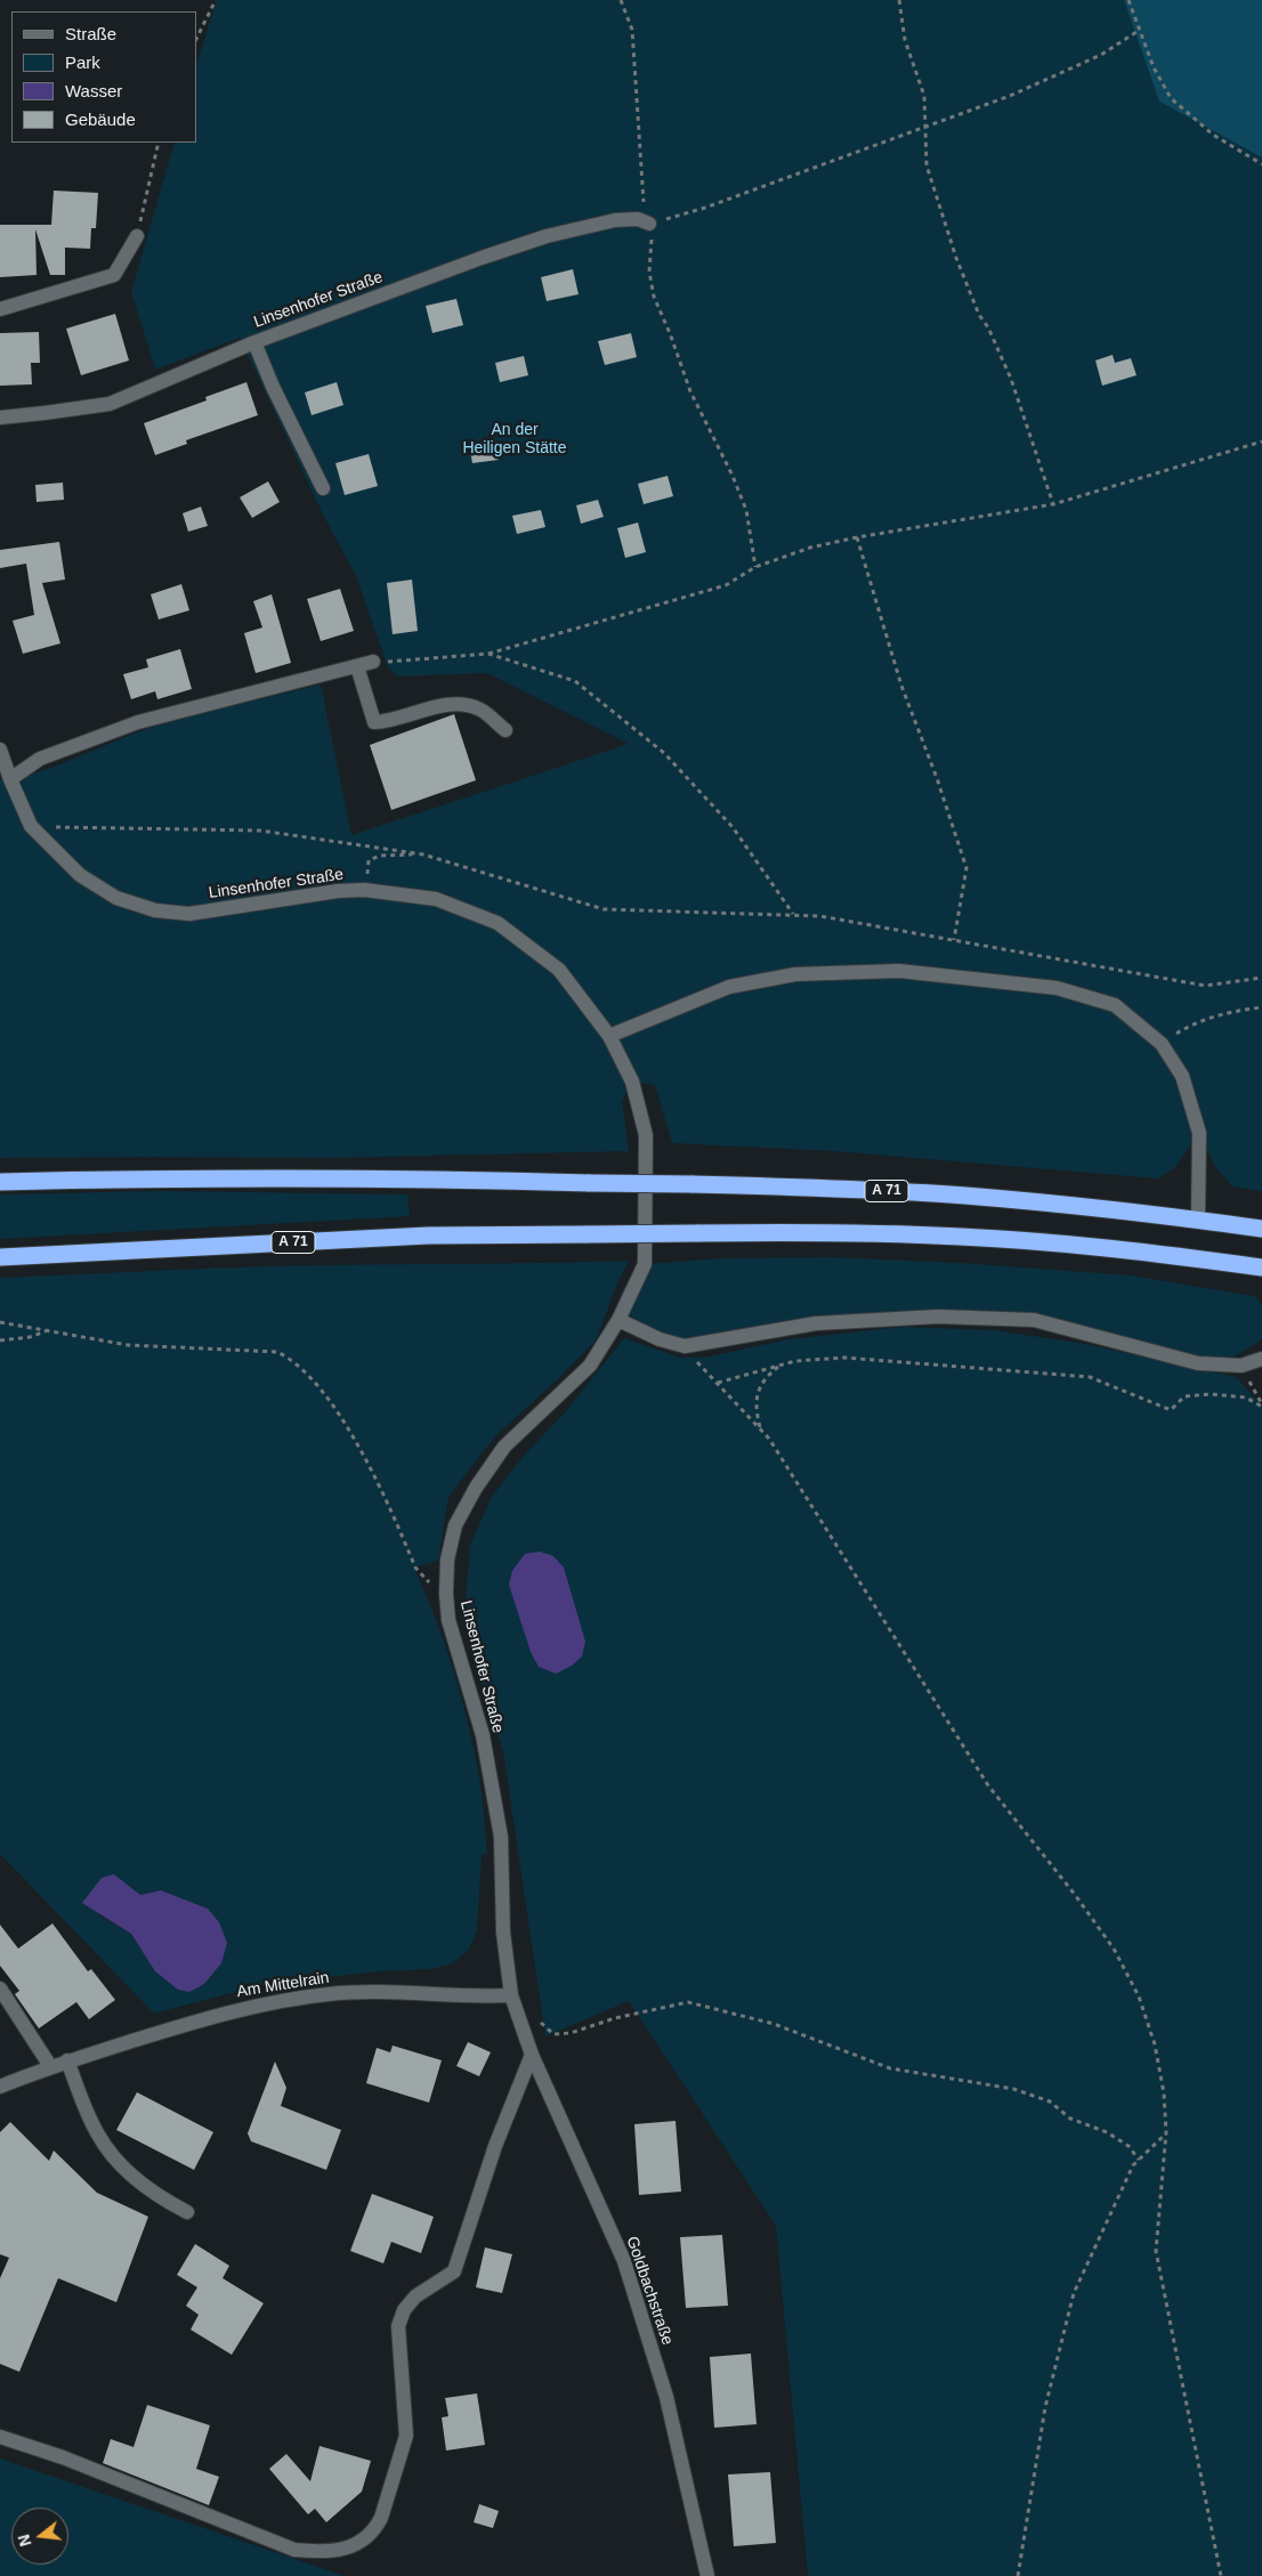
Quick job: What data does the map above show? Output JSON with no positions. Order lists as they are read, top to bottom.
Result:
{
  "streets": {
    "highway": ["A 71"],
    "street": ["Linsenhofer Straße", "Am Mittelrain", "Goldbachstraße"]
  },
  "crossings": [
    ["Linsenhofer Straße", "Am Mittelrain"],
    ["Linsenhofer Straße", "Goldbachstraße"],
    ["Am Mittelrain", "Goldbachstraße"]
  ],
  "parks": ["An der Heiligen Stätte"],
  "legend": [
    "Straße",
    "Park",
    "Wasser",
    "Gebäude"
  ],
  "north": "left"
}
